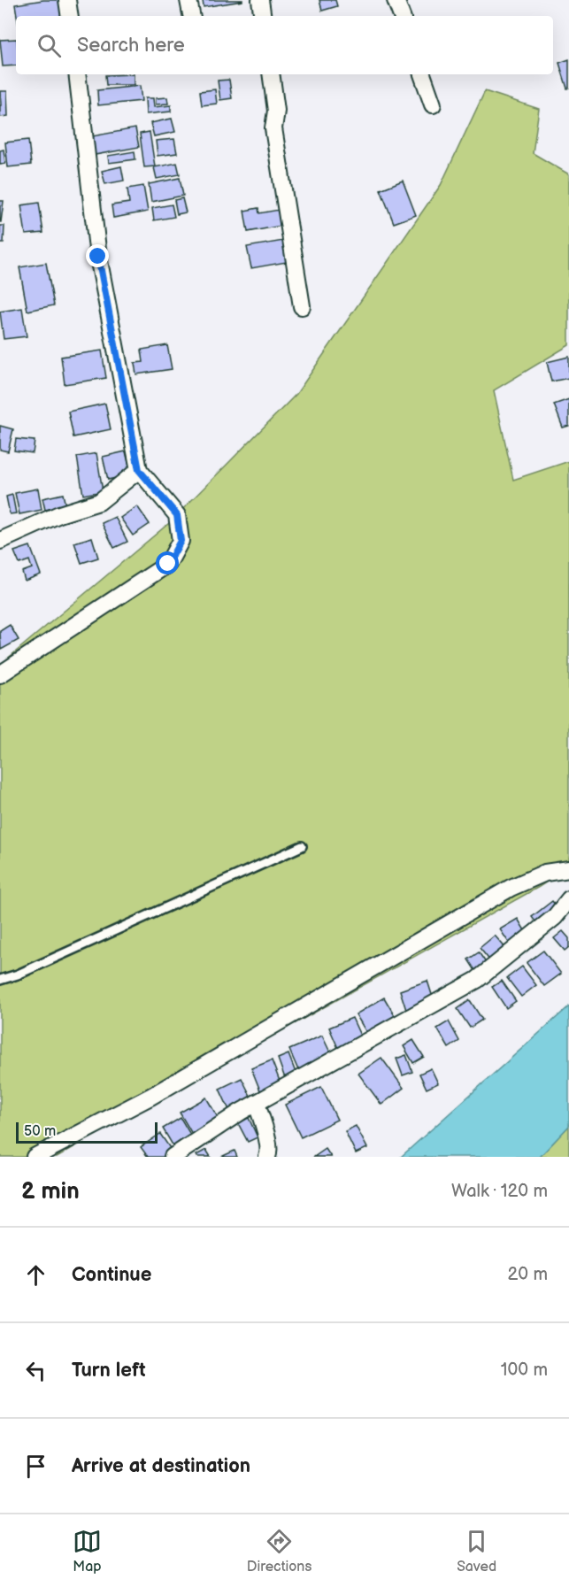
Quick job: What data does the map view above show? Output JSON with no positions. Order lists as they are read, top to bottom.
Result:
{
  "scale_bar": "50 m",
  "page": {
    "search": "Search here",
    "scale": "50 m",
    "heading": ["2 min", "Walk · 120 m"],
    "list": [
      ["Continue", "20 m"],
      ["Turn left", "100 m"],
      "Arrive at destination"
    ],
    "nav": ["Map", "Directions", "Saved"]
  }
}
